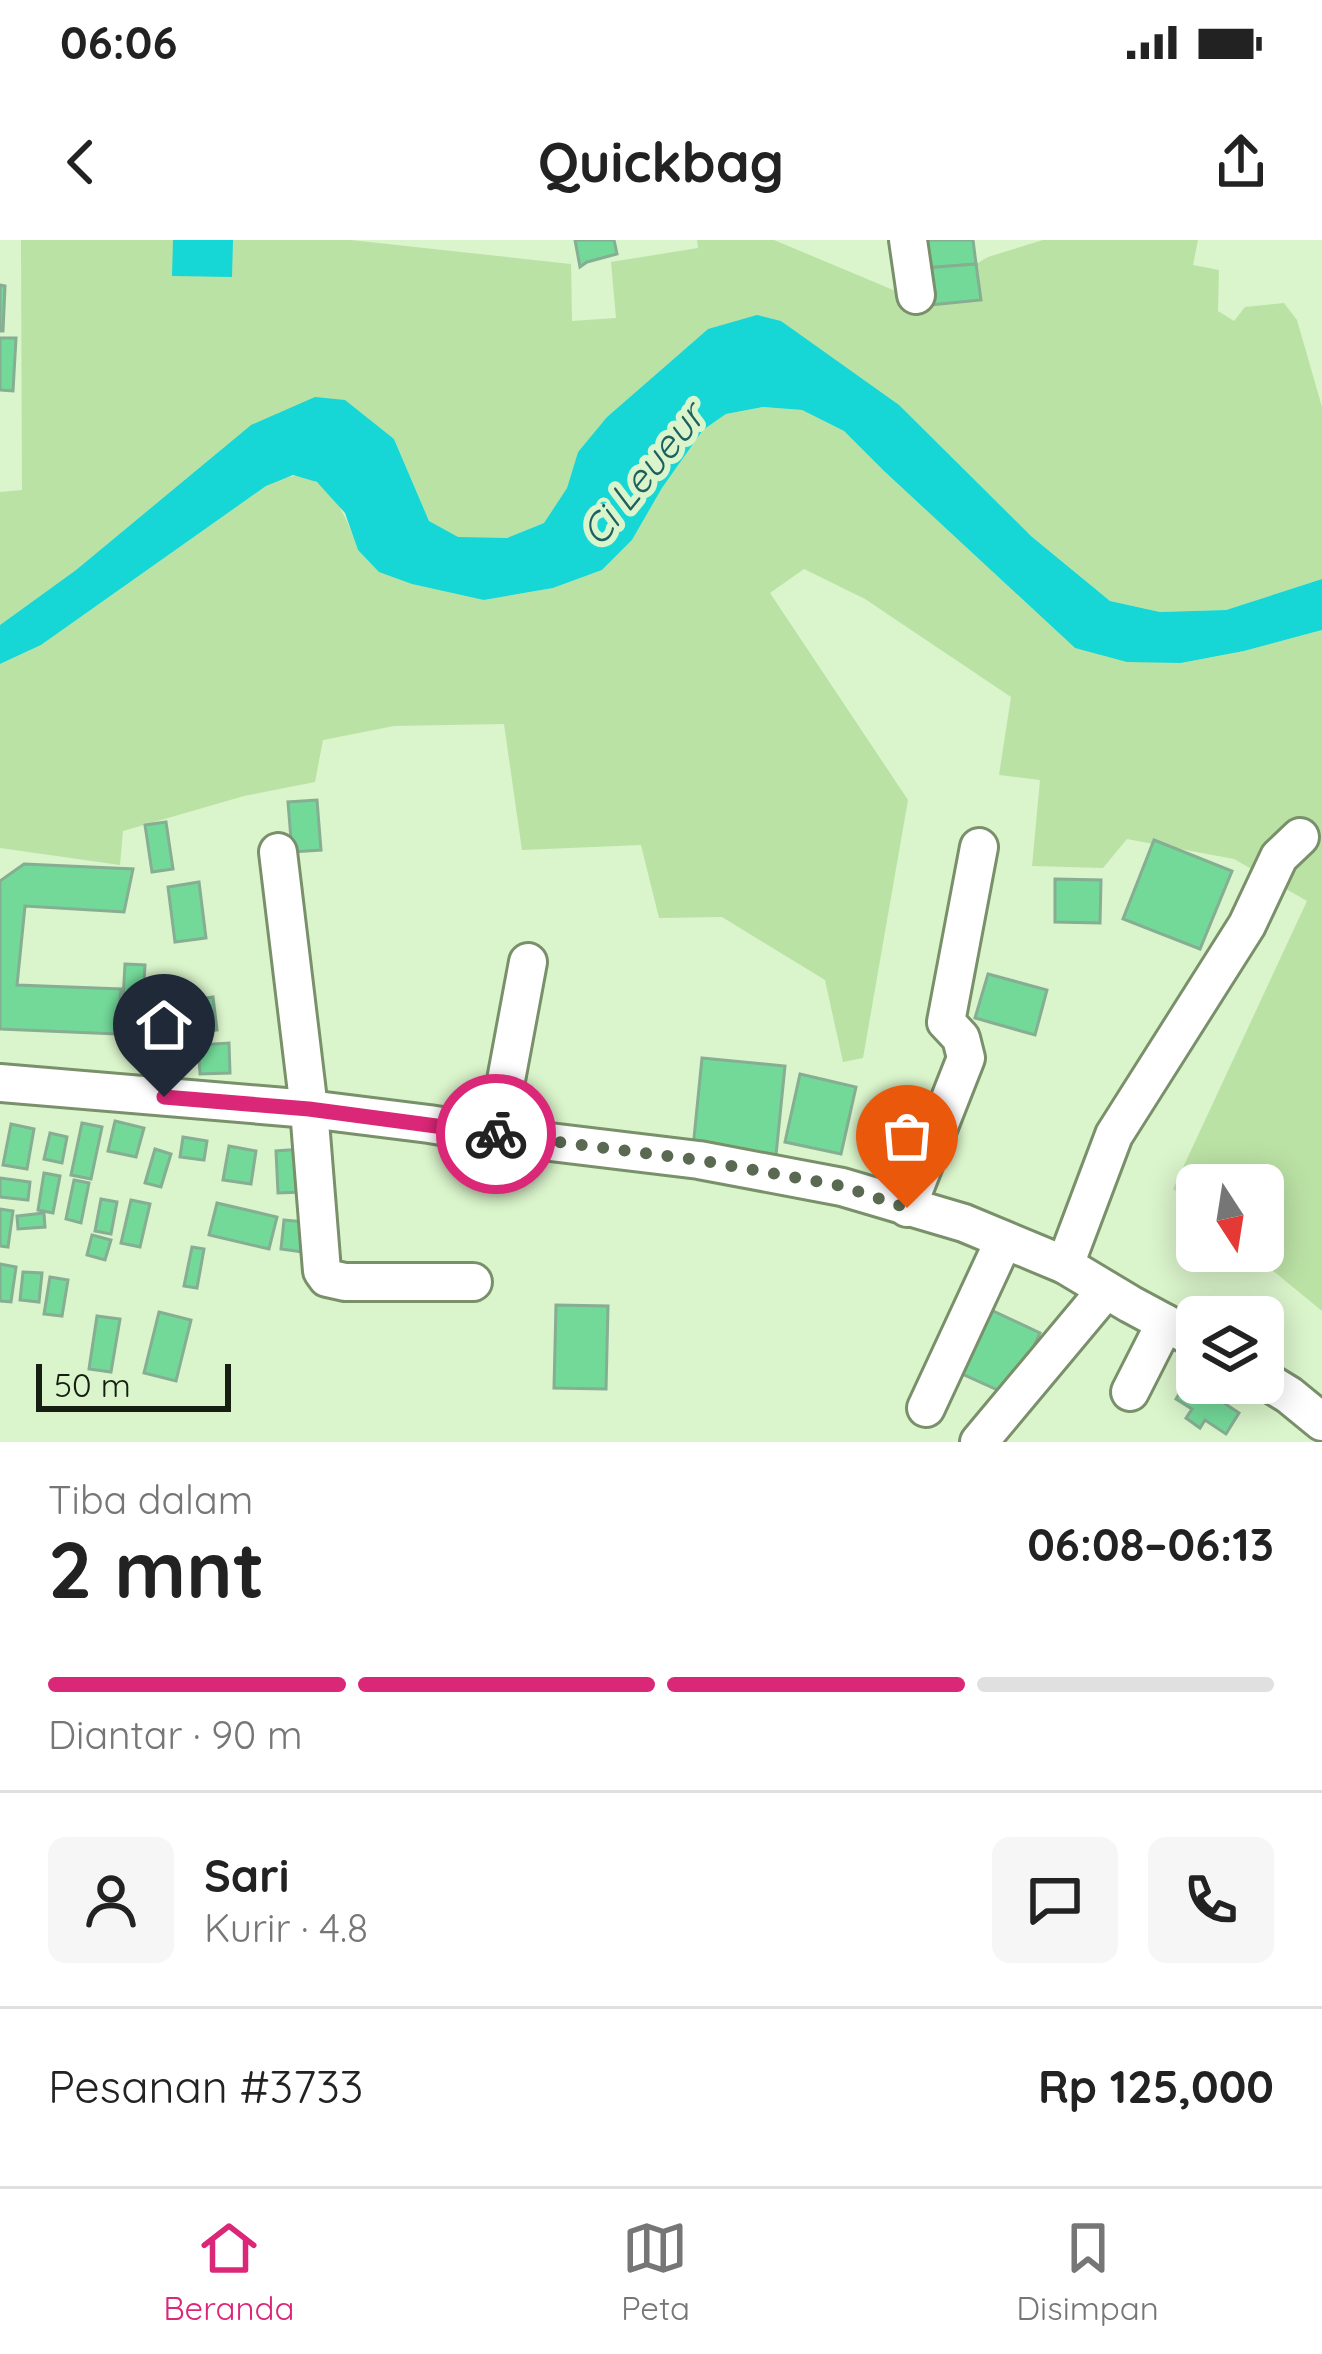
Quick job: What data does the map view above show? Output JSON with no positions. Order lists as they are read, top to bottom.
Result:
{
  "water": ["Ci Leueur"],
  "scale_bar": "50 m",
  "north": "bottom",
  "page": {
    "status": "06:06",
    "header": "Quickbag",
    "scale": "50 m",
    "heading": ["2 mnt", "Tiba dalam", "06:08–06:13"],
    "panel": [
      "Sari",
      "Kurir · 4.8",
      "Pesanan #3733",
      "Rp 125,000"
    ],
    "bar": "Diantar · 90 m",
    "tabs": ["Beranda", "Peta", "Disimpan"]
  }
}
